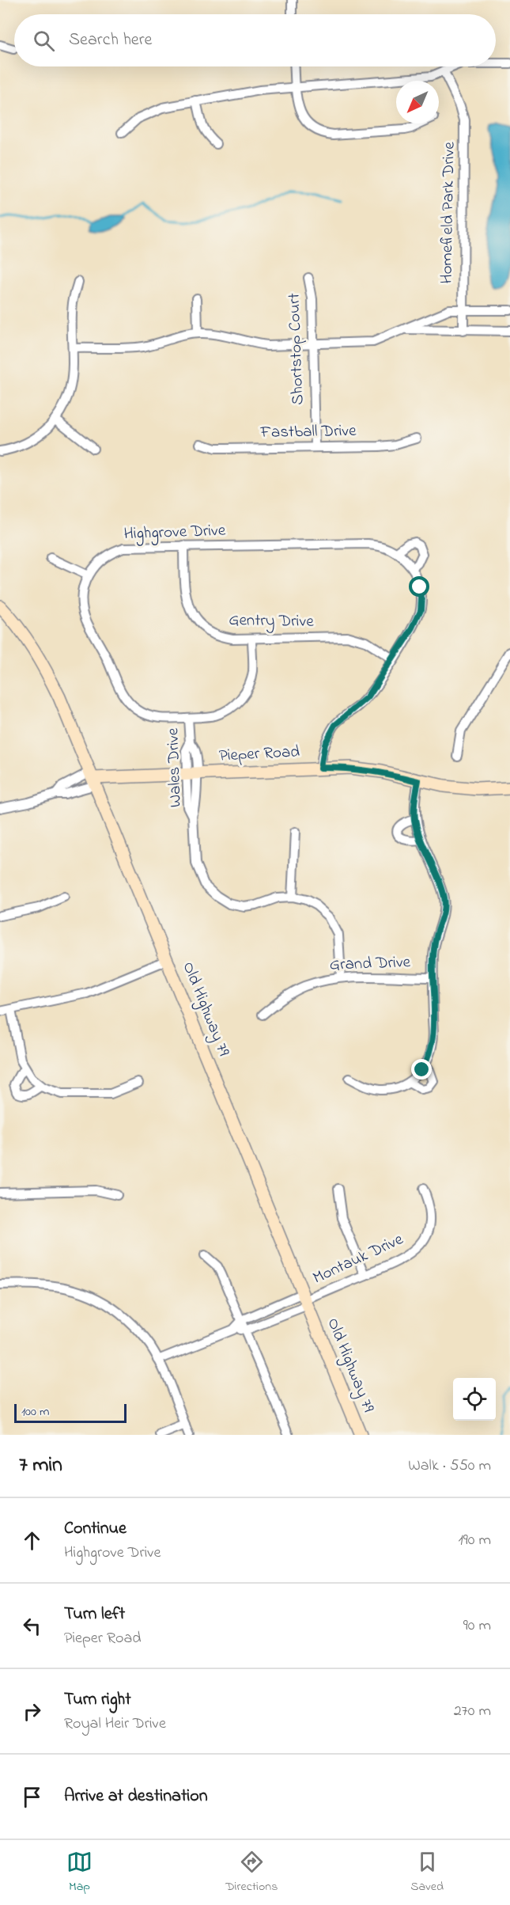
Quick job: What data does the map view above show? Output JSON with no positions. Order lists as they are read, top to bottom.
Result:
{
  "streets": {
    "street": [
      "Homefield Park Drive",
      "Shortstop Court",
      "Fastball Drive",
      "Highgrove Drive",
      "Gentry Drive",
      "Pieper Road",
      "Wales Drive",
      "Grand Drive",
      "Old Highway 79",
      "Montauk Drive"
    ]
  },
  "crossings": [
    ["Shortstop Court", "Fastball Drive"],
    ["Highgrove Drive", "Gentry Drive"],
    ["Highgrove Drive", "Pieper Road"],
    ["Highgrove Drive", "Wales Drive"],
    ["Pieper Road", "Wales Drive"],
    ["Pieper Road", "Old Highway 79"],
    ["Wales Drive", "Grand Drive"],
    ["Old Highway 79", "Montauk Drive"]
  ],
  "scale_bar": "100 m",
  "north": "bottom left",
  "page": {
    "search": "Search here",
    "scale": "100 m",
    "heading": ["7 min", "Walk · 550 m"],
    "list": [
      ["Continue", "Highgrove Drive", "190 m"],
      ["Turn left", "Pieper Road", "90 m"],
      ["Turn right", "Royal Heir Drive", "270 m"],
      "Arrive at destination"
    ],
    "nav": ["Map", "Directions", "Saved"]
  }
}
